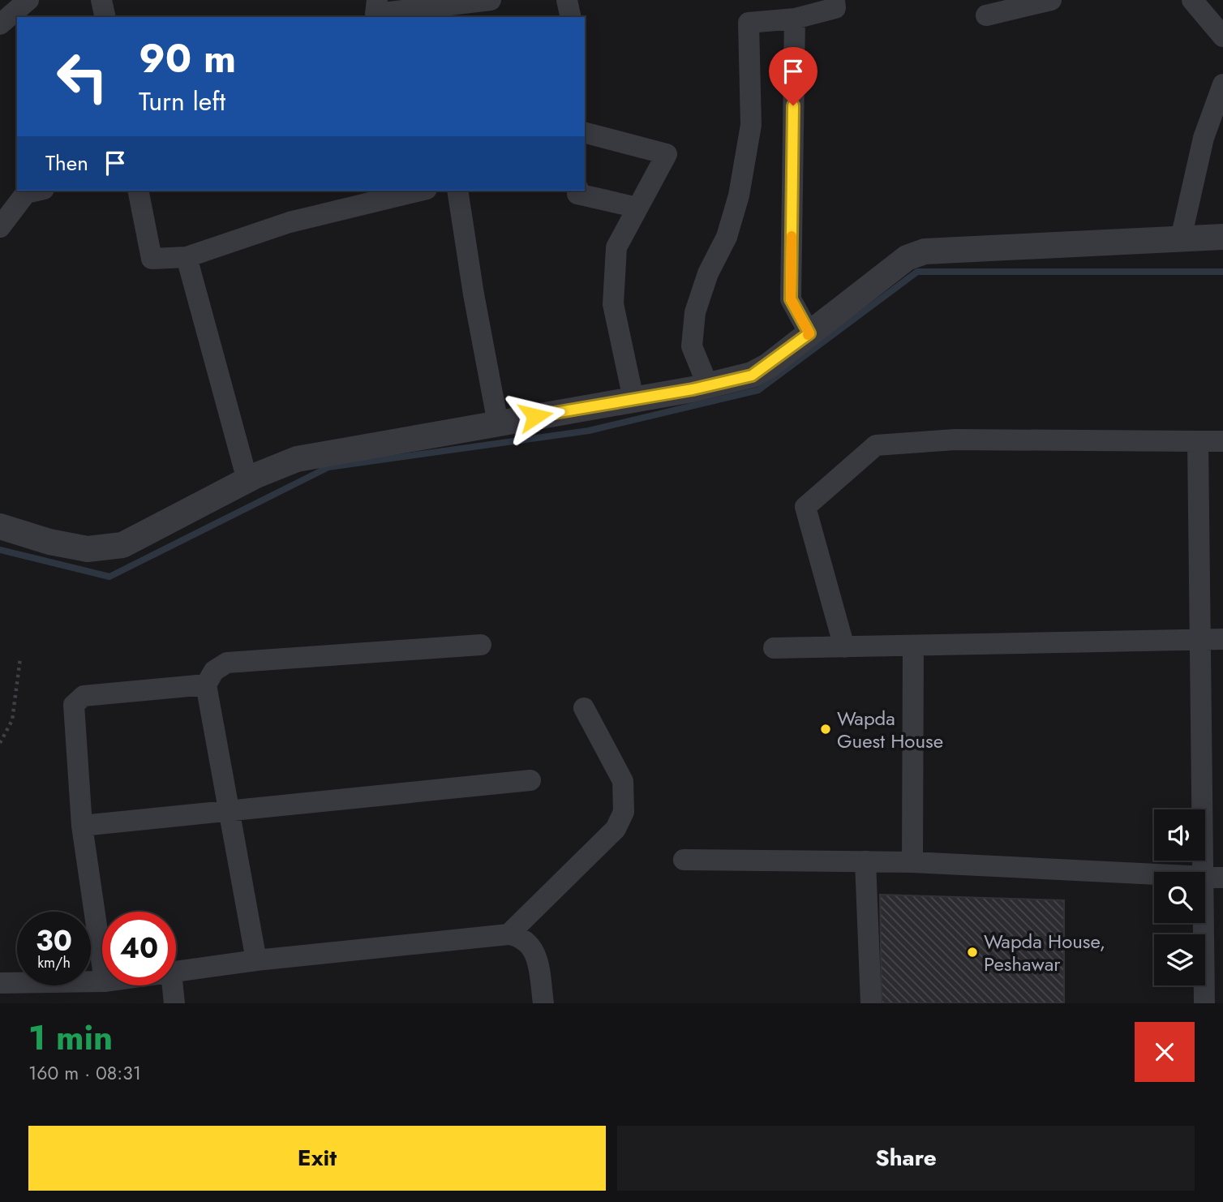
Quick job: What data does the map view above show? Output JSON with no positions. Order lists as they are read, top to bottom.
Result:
{
  "places": ["Wapda Guest House", "Wapda House, Peshawar"],
  "page": {
    "turn": ["90 m", "Turn left"],
    "then": "Then",
    "speed": "30 km/h",
    "limit": "40",
    "heading": ["1 min", "160 m · 08:31"],
    "buttons": ["Exit", "Share"]
  }
}
